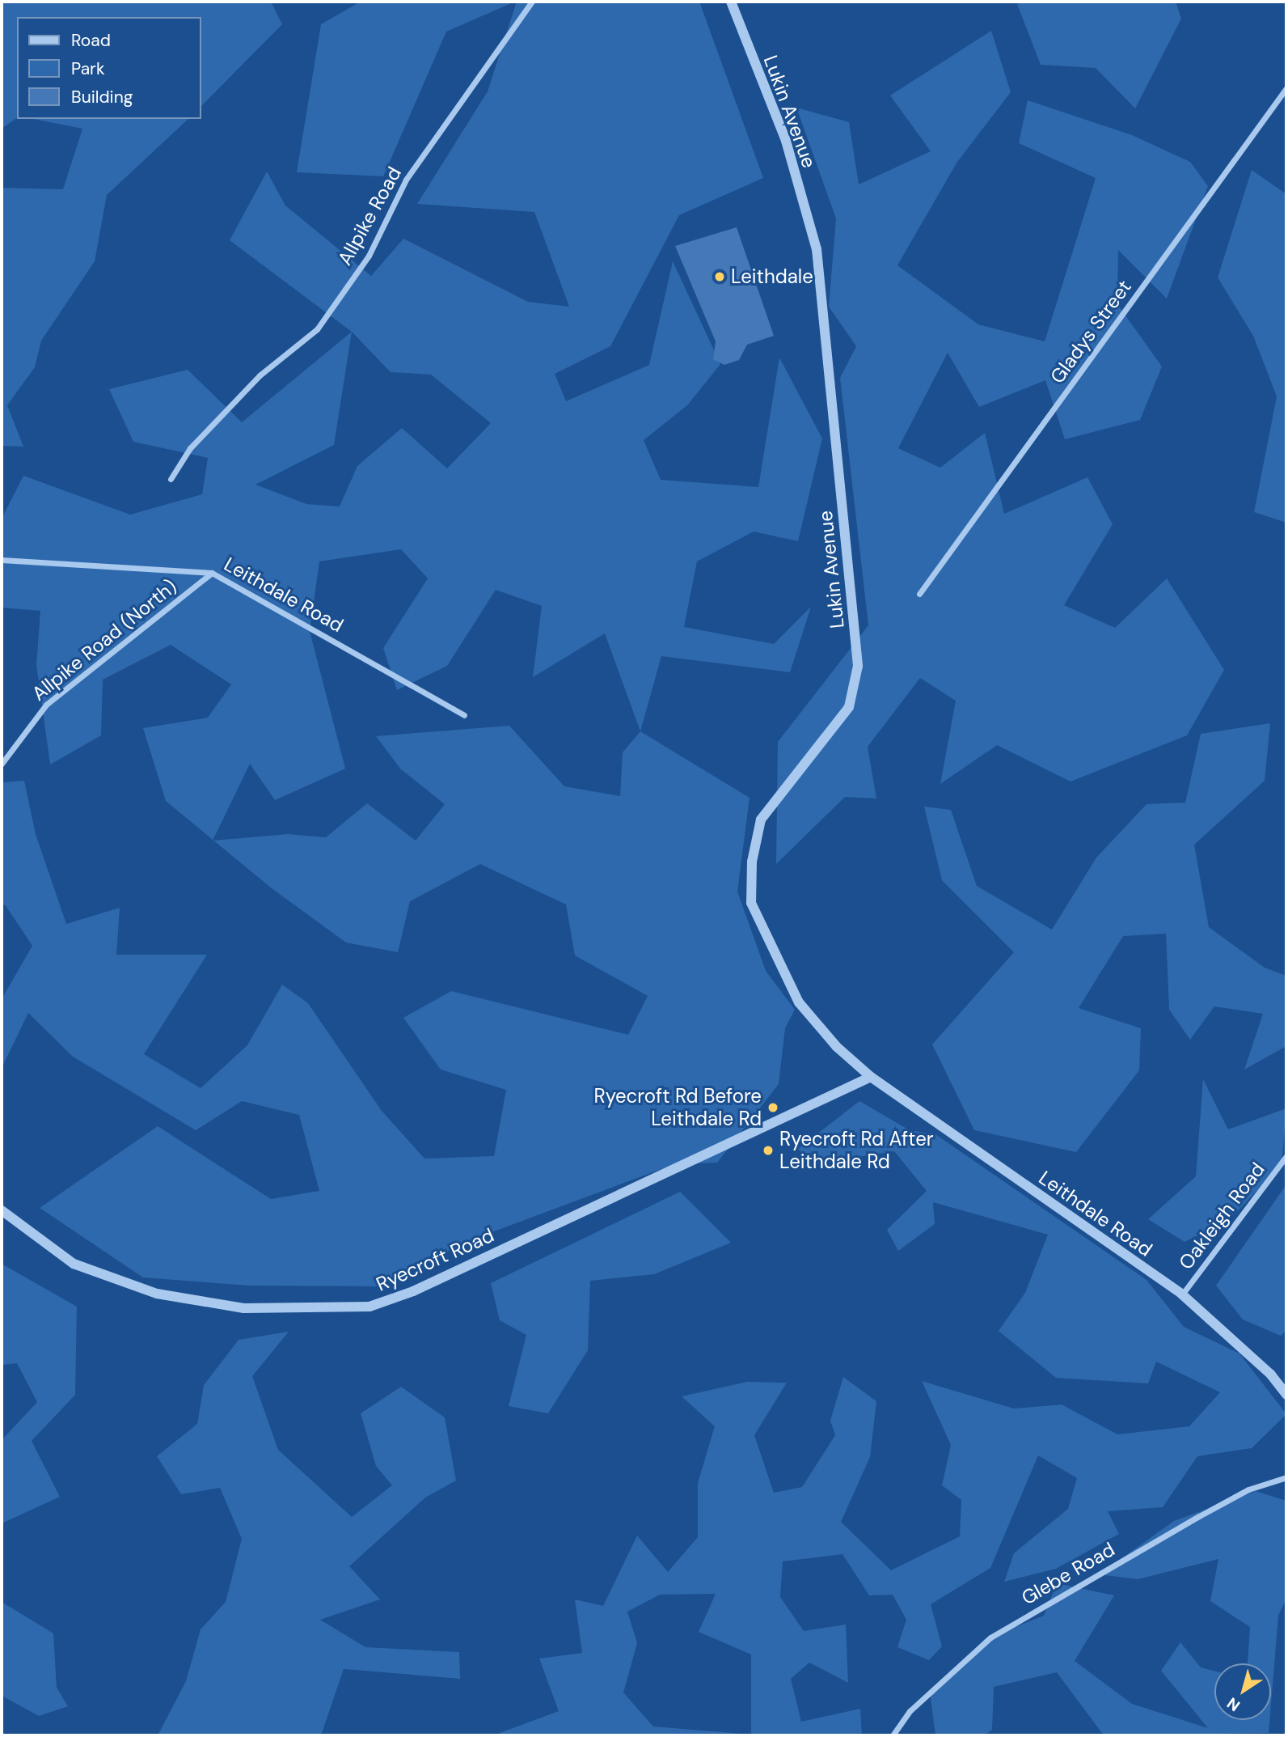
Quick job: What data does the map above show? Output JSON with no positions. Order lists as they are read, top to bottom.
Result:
{
  "streets": {
    "street": [
      "Lukin Avenue",
      "Allpike Road",
      "Gladys Street",
      "Leithdale Road",
      "Allpike Road (North)",
      "Oakleigh Road",
      "Ryecroft Road",
      "Glebe Road"
    ]
  },
  "crossings": [
    ["Lukin Avenue", "Leithdale Road"],
    ["Lukin Avenue", "Ryecroft Road"],
    ["Leithdale Road", "Allpike Road (North)"],
    ["Leithdale Road", "Oakleigh Road"],
    ["Leithdale Road", "Ryecroft Road"]
  ],
  "places": ["Leithdale", "Ryecroft Rd Before Leithdale Rd", "Ryecroft Rd After Leithdale Rd"],
  "legend": ["Road", "Park", "Building"],
  "north": "bottom left"
}
